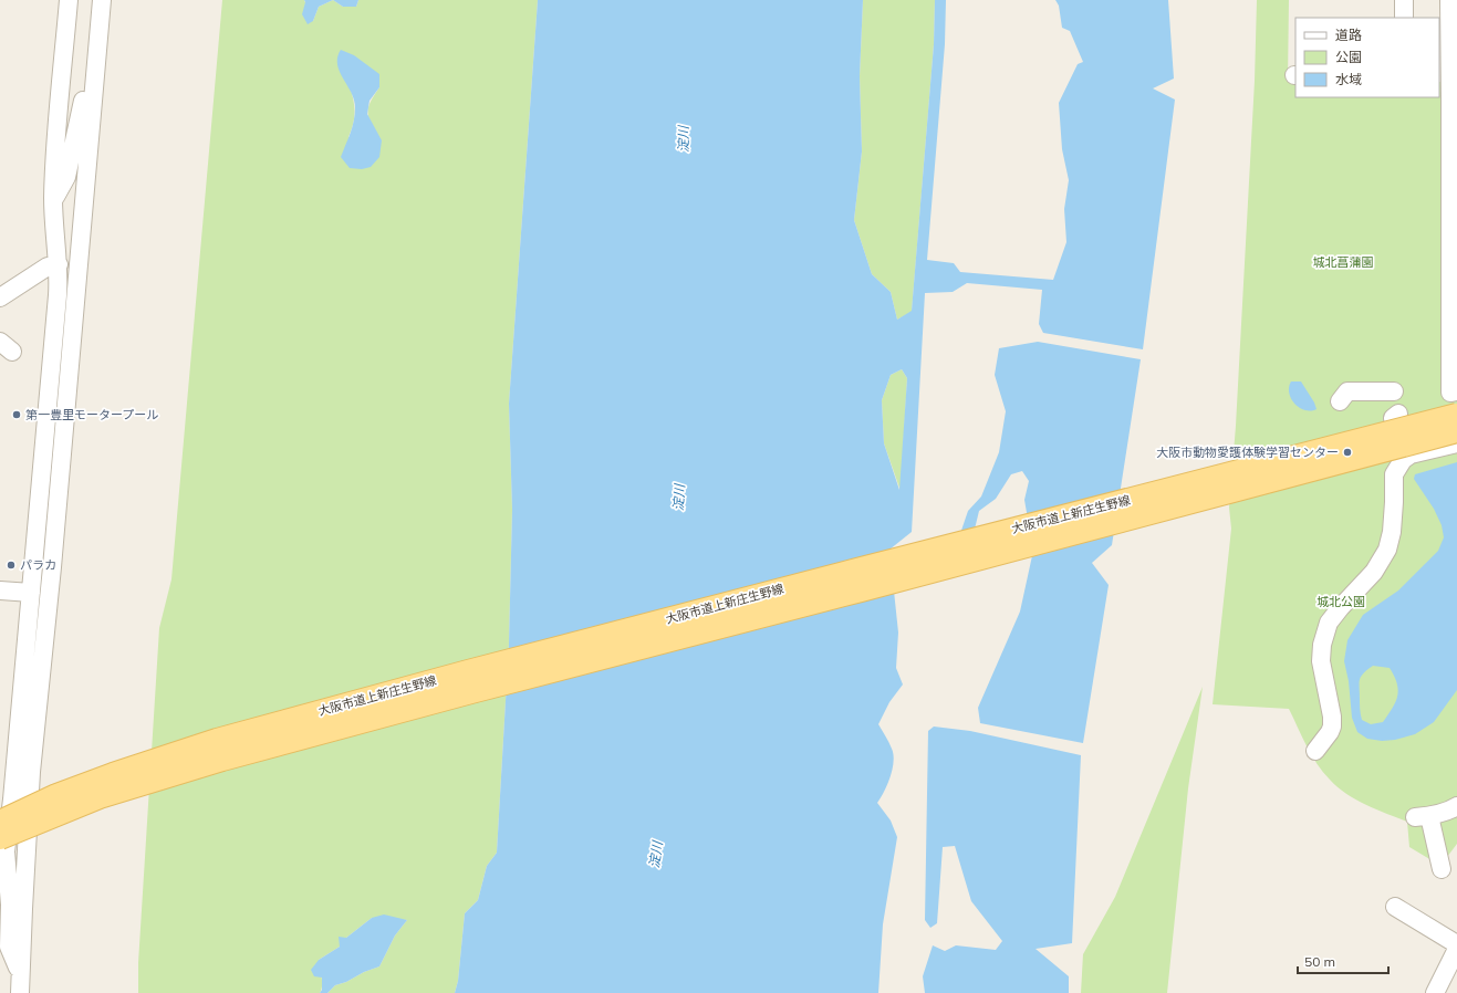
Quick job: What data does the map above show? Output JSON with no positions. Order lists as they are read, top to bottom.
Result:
{
  "streets": {
    "main road": ["大阪市道上新庄生野線"]
  },
  "water": ["淀川"],
  "parks": ["城北菖蒲園", "城北公園"],
  "places": ["第一豊里モータープール", "大阪市動物愛護体験学習センター", "パラカ"],
  "legend": ["道路", "公園", "水域"],
  "scale_bar": "50 m"
}
